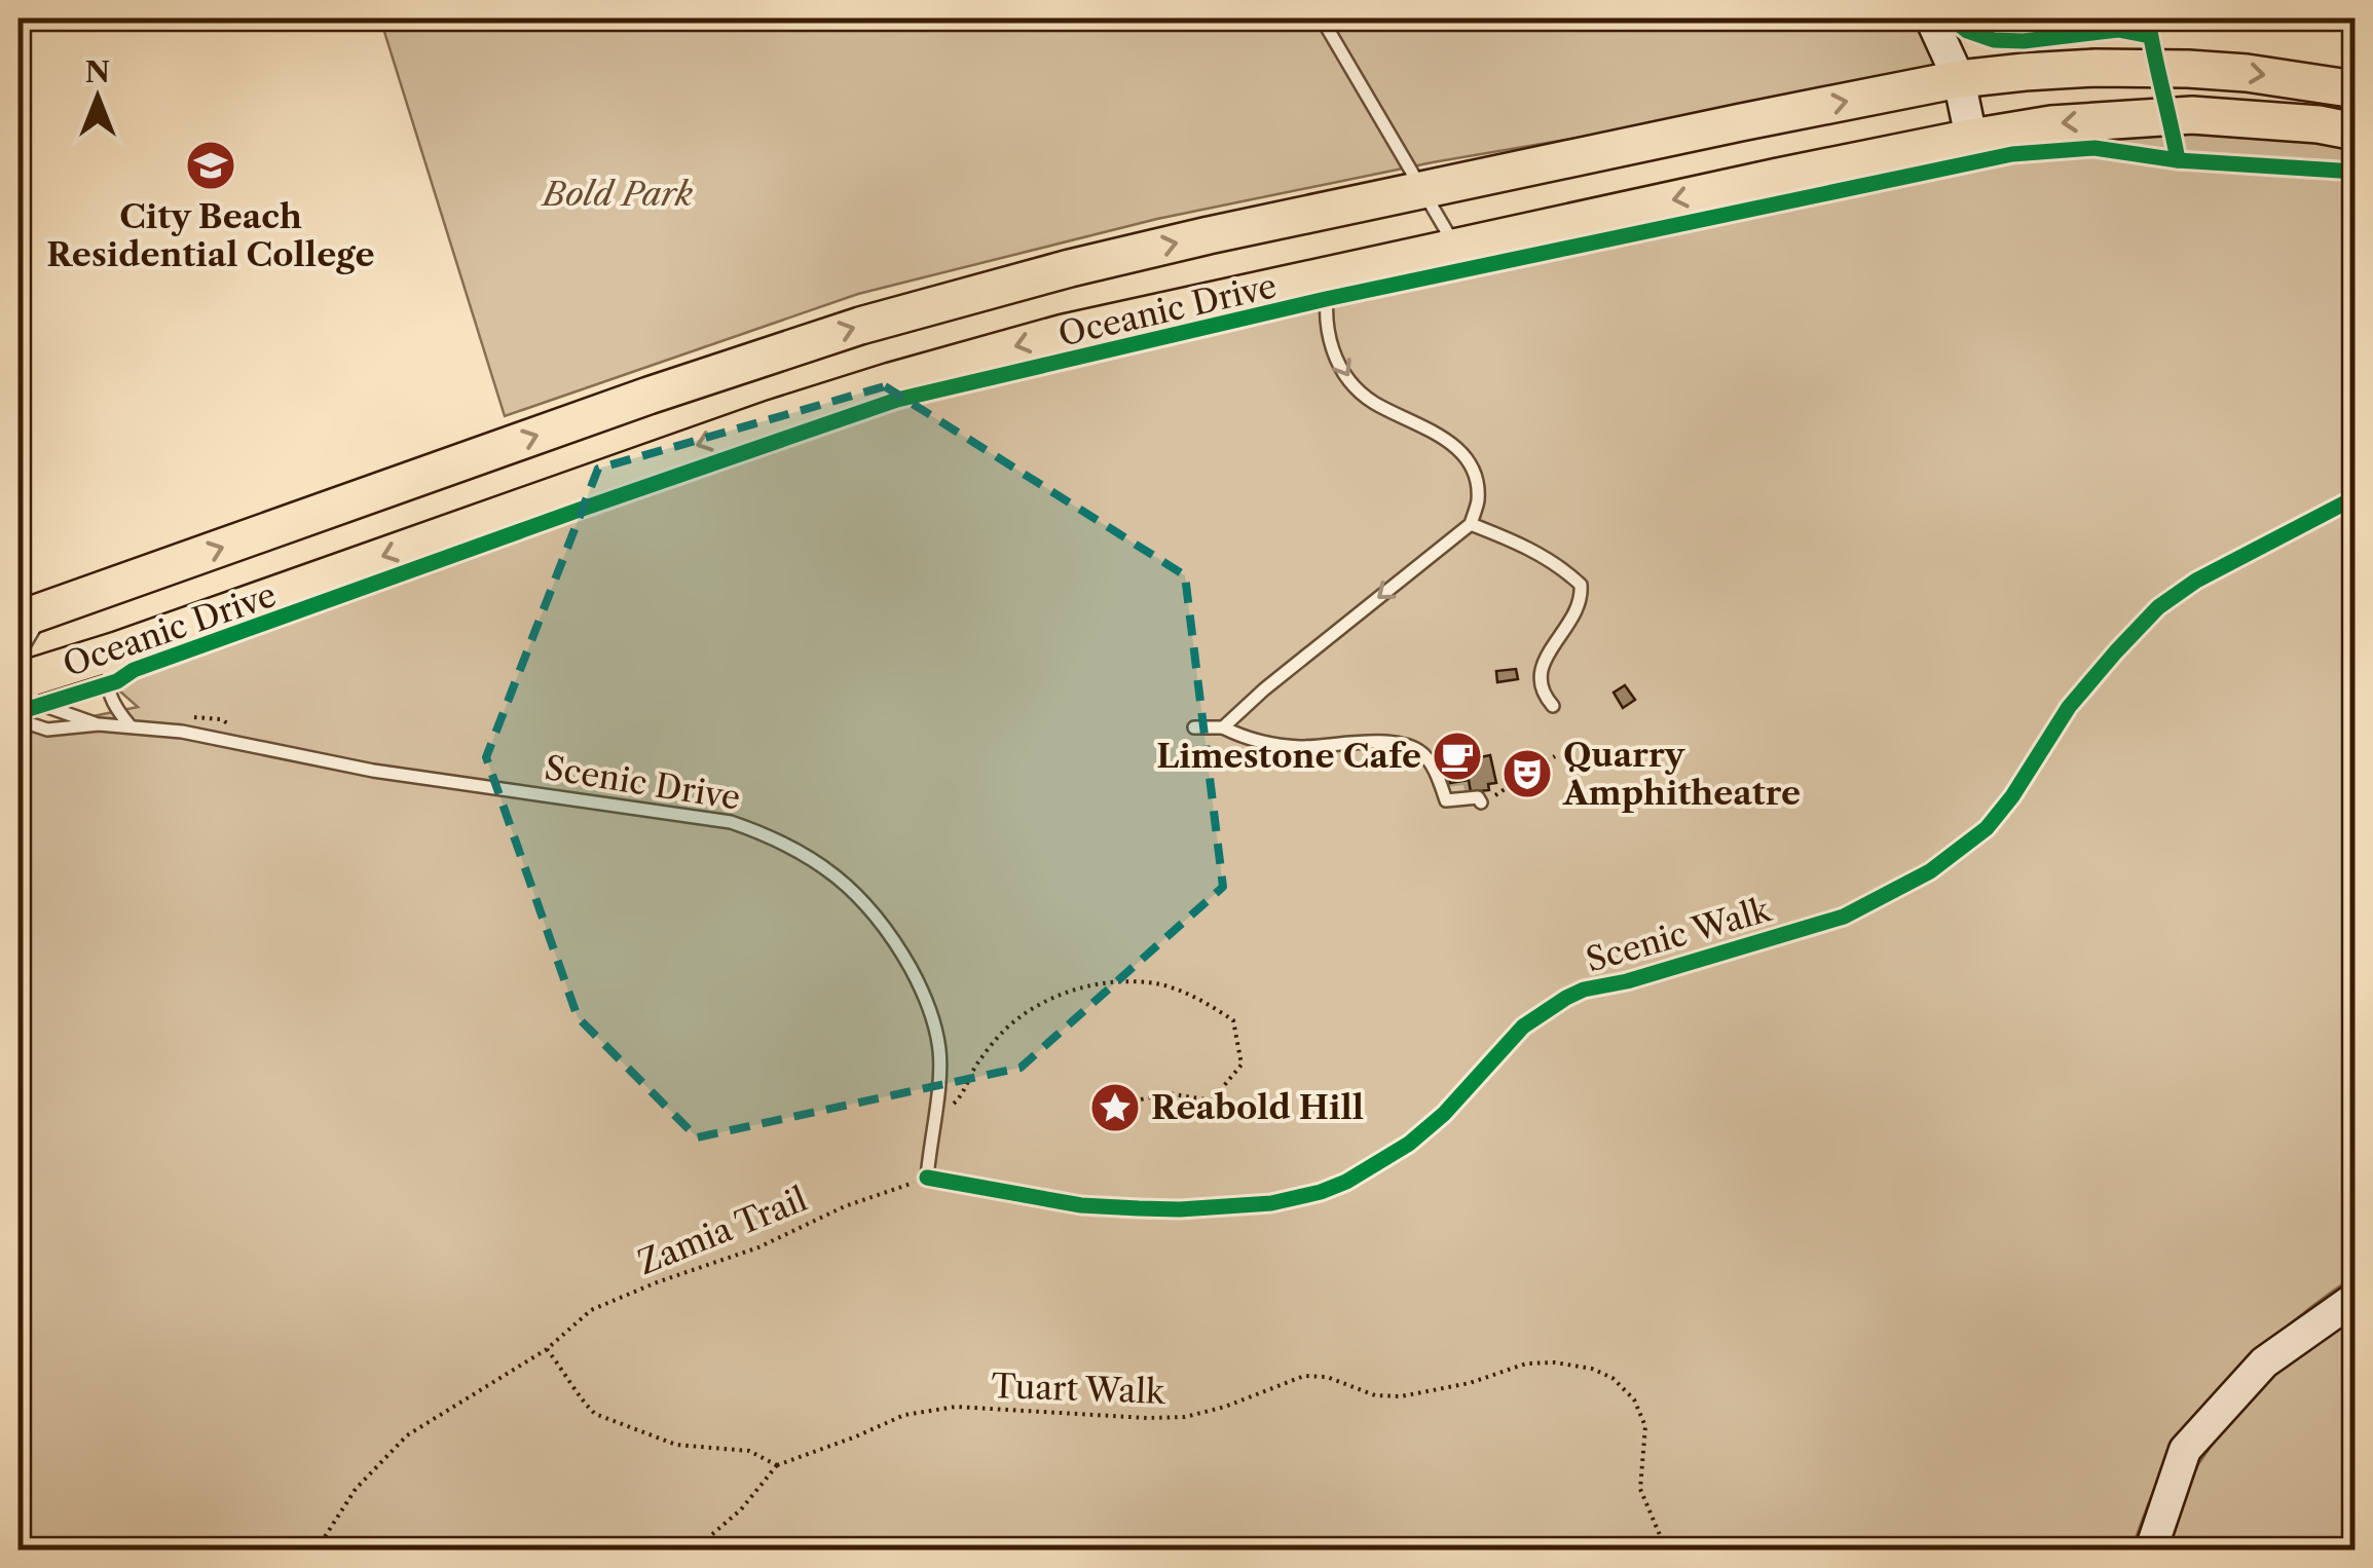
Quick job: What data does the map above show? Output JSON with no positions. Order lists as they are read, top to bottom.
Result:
{
  "streets": {
    "main road": ["Oceanic Drive"],
    "lane": ["Scenic Drive"],
    "path": ["Zamia Trail", "Tuart Walk"],
    "cycle path": ["Scenic Walk"]
  },
  "crossings": [
    ["Oceanic Drive", "Scenic Drive"],
    ["Scenic Drive", "Zamia Trail"]
  ],
  "parks": ["Bold Park"],
  "places": {
    "school or university": ["City Beach Residential College"],
    "cafe": ["Limestone Cafe"],
    "theatre": ["Quarry Amphitheatre"],
    "place": ["Reabold Hill"]
  },
  "north": "top"
}
